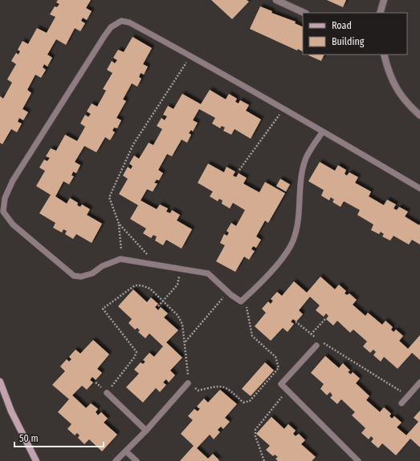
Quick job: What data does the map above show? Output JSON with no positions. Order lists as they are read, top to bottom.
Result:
{
  "legend": ["Road", "Building"],
  "scale_bar": "50 m"
}
